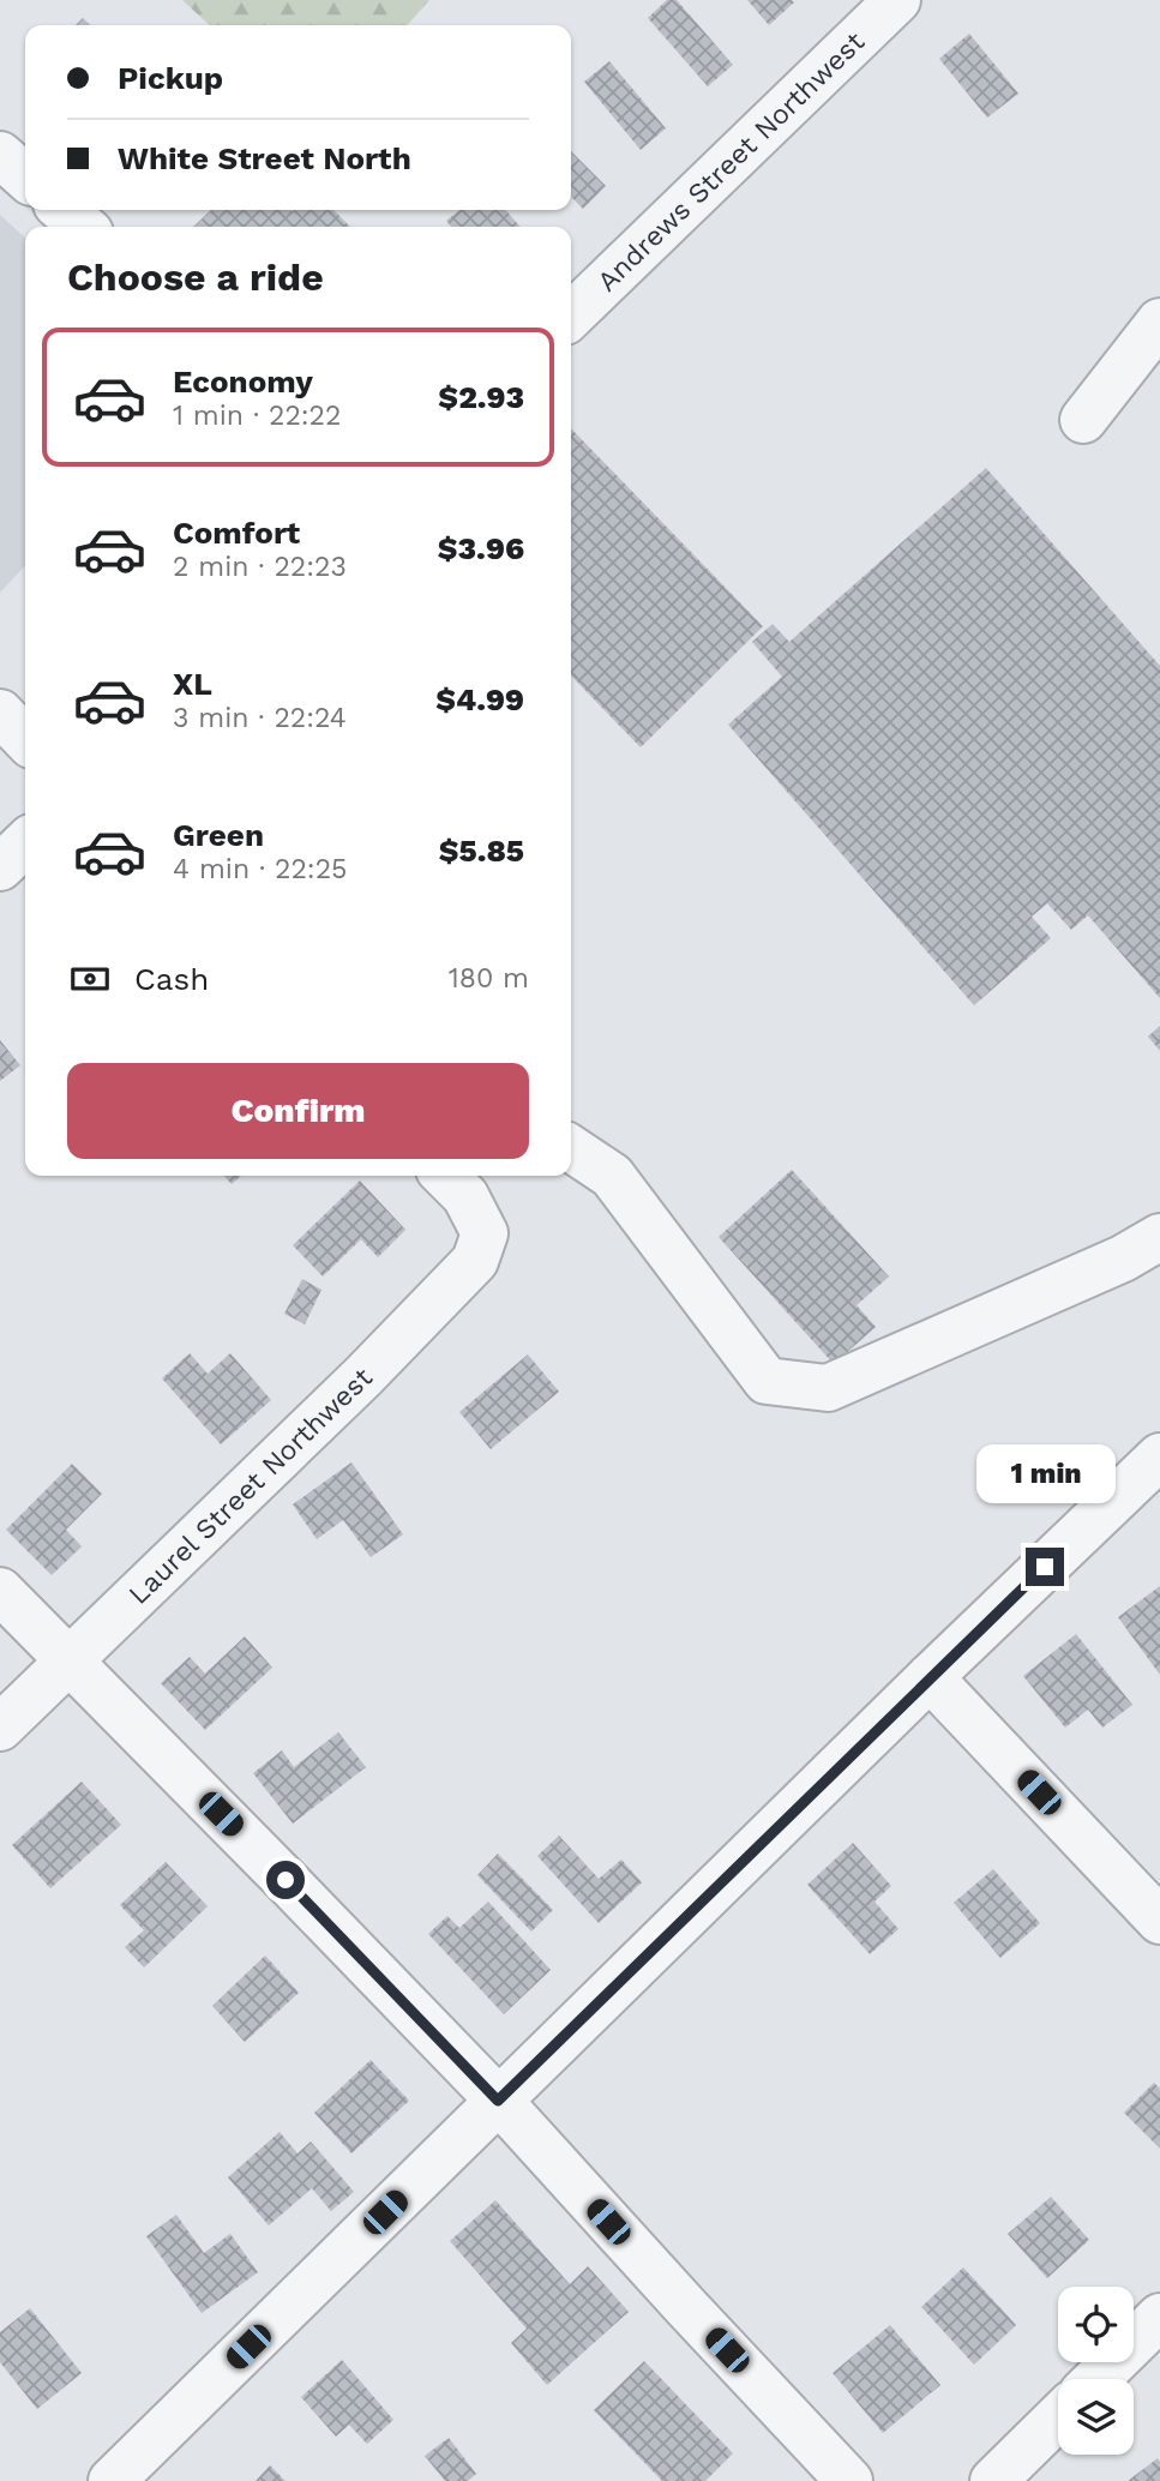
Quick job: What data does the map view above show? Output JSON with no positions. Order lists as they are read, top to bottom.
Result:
{
  "streets": {
    "street": ["Andrews Street Northwest", "Laurel Street Northwest"]
  },
  "page": {
    "banner": ["Pickup", "White Street North"],
    "heading": "Choose a ride",
    "list": [
      {
        "name": "Economy",
        "note": "1 min · 22:22",
        "value": "$2.93"
      },
      {
        "name": "Comfort",
        "note": "2 min · 22:23",
        "value": "$3.96"
      },
      {
        "name": "XL",
        "note": "3 min · 22:24",
        "value": "$4.99"
      },
      {
        "name": "Green",
        "note": "4 min · 22:25",
        "value": "$5.85"
      }
    ],
    "pay": ["Cash", "180 m"],
    "buttons": "Confirm",
    "bubble": "1 min"
  }
}
